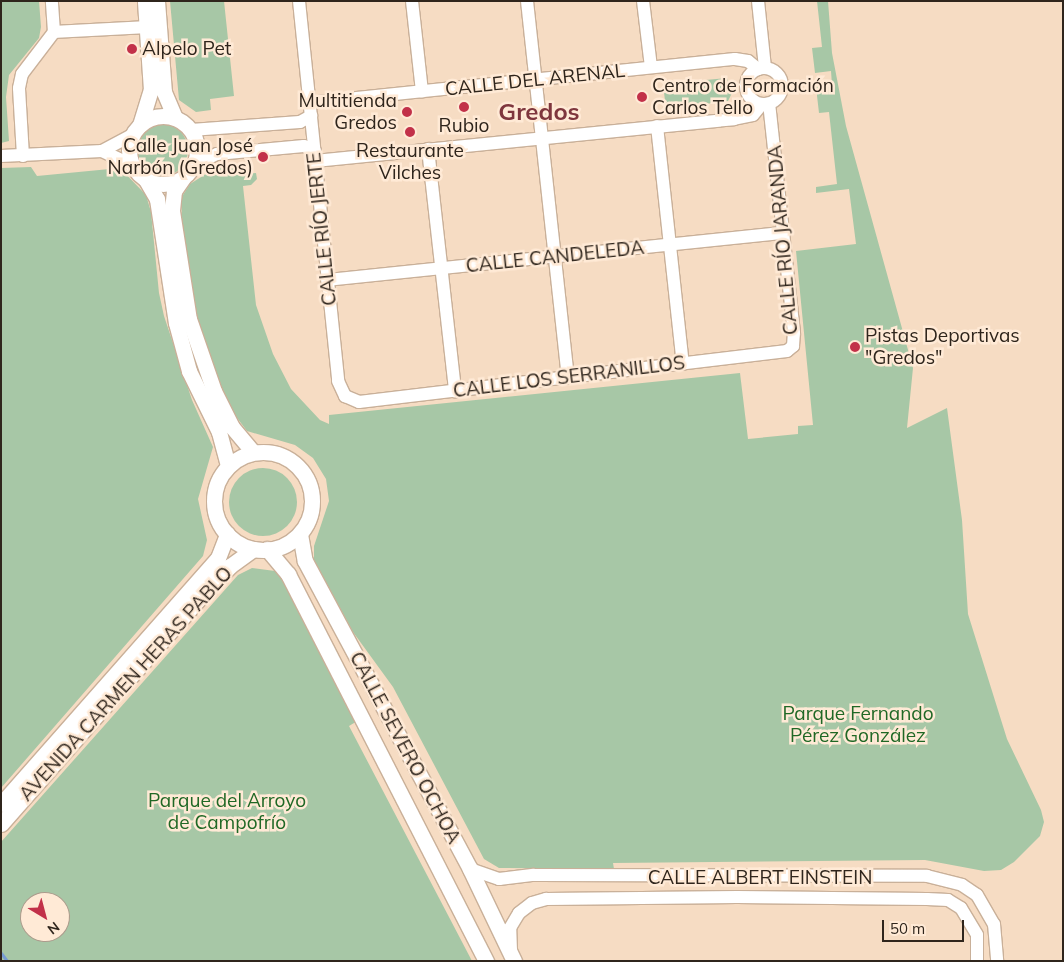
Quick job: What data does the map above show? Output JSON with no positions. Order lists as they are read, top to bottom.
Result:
{
  "streets": {
    "main road": ["AVENIDA CARMEN HERAS PABLO", "CALLE SEVERO OCHOA"],
    "street": [
      "CALLE DEL ARENAL",
      "CALLE RÍO JERTE",
      "CALLE RÍO JARANDA",
      "CALLE CANDELEDA",
      "CALLE LOS SERRANILLOS",
      "CALLE ALBERT EINSTEIN"
    ]
  },
  "crossings": [
    ["CALLE DEL ARENAL", "CALLE RÍO JERTE"],
    ["CALLE DEL ARENAL", "CALLE RÍO JARANDA"],
    ["CALLE RÍO JERTE", "CALLE CANDELEDA"],
    ["CALLE RÍO JERTE", "CALLE LOS SERRANILLOS"],
    ["CALLE RÍO JARANDA", "CALLE CANDELEDA"],
    ["CALLE RÍO JARANDA", "CALLE LOS SERRANILLOS"],
    ["AVENIDA CARMEN HERAS PABLO", "CALLE SEVERO OCHOA"],
    ["CALLE SEVERO OCHOA", "CALLE ALBERT EINSTEIN"]
  ],
  "districts": ["Gredos"],
  "parks": ["Parque Fernando Pérez González", "Parque del Arroyo de Campofrío"],
  "places": [
    "Alpelo Pet",
    "Centro de Formación Carlos Tello",
    "Rubio",
    "Multitienda Gredos",
    "Restaurante Vilches",
    "Calle Juan José Narbón (Gredos)",
    "Pistas Deportivas \"Gredos\""
  ],
  "scale_bar": "50 m",
  "north": "bottom right"
}
